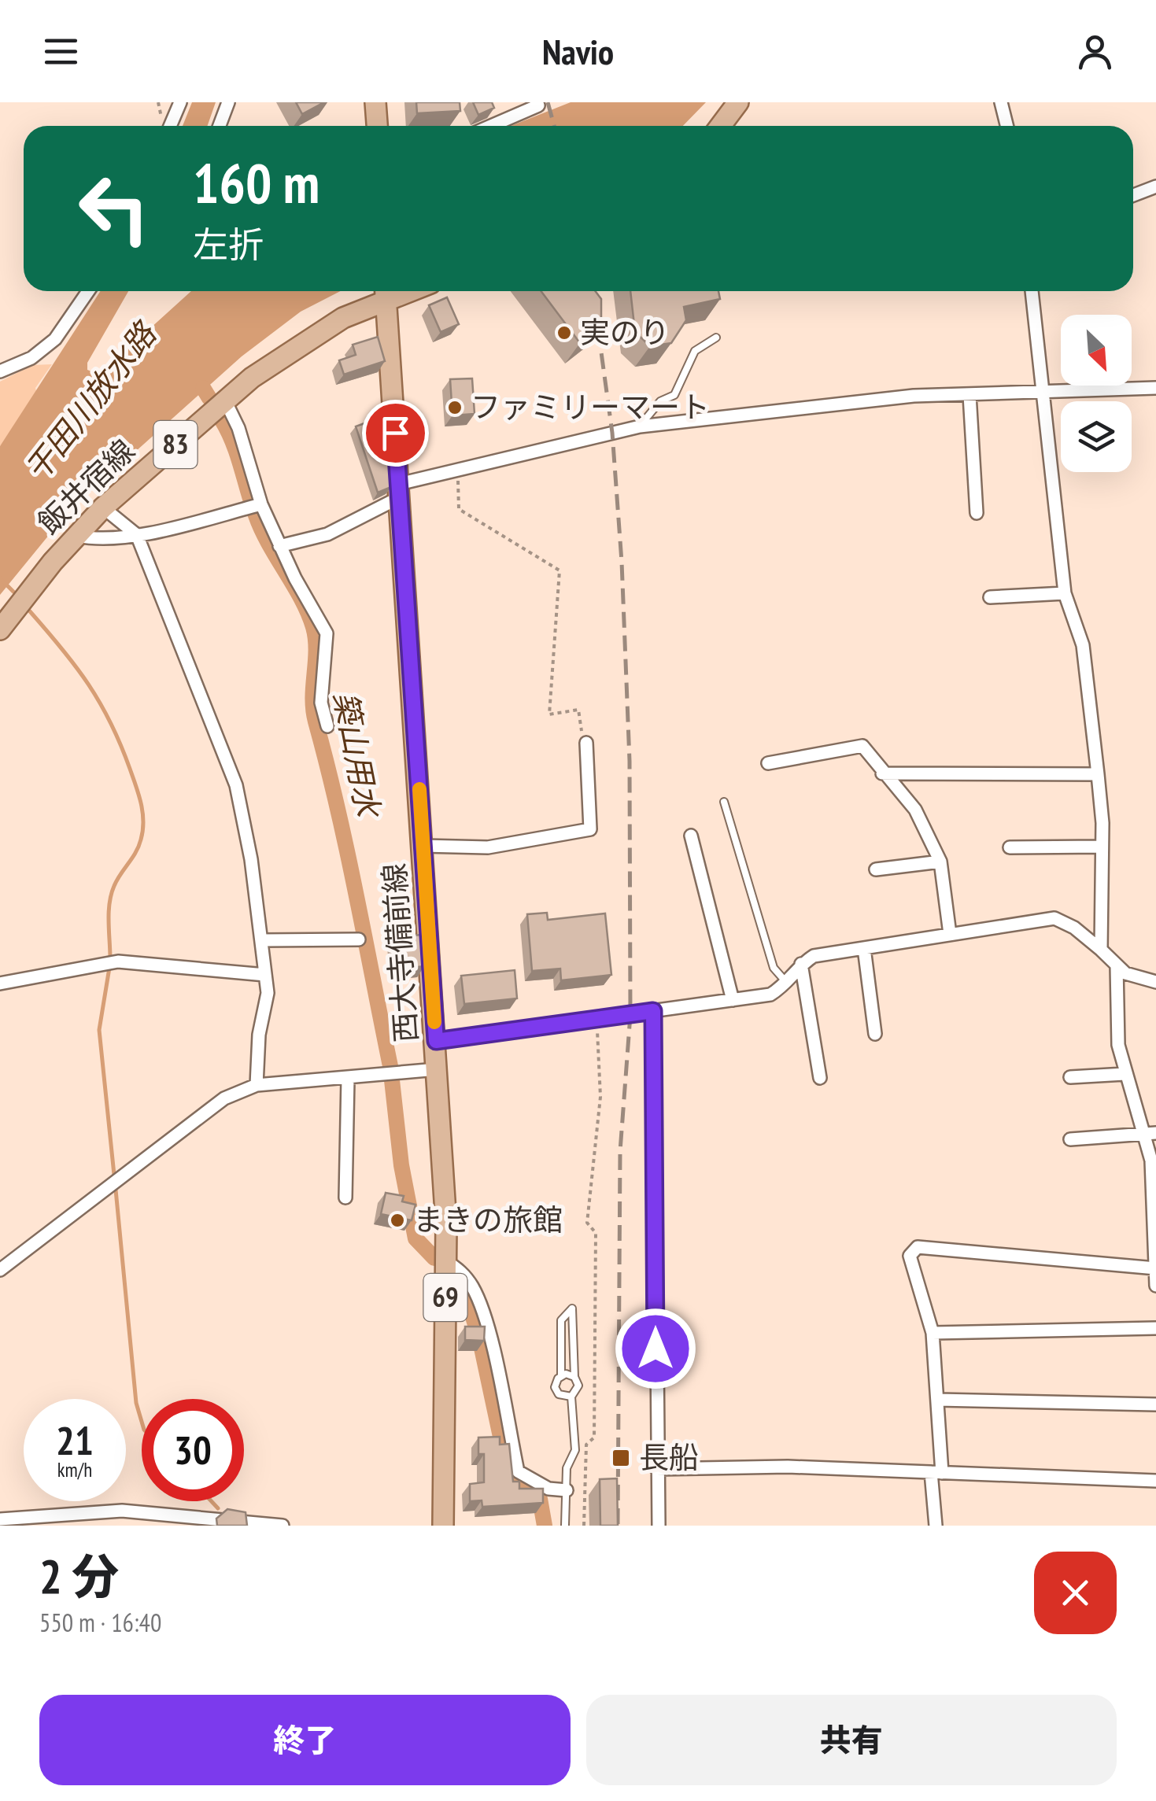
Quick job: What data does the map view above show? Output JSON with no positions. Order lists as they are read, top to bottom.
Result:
{
  "streets": {
    "main road": [
      "83",
      "飯井宿線",
      "西大寺備前線",
      "69"
    ]
  },
  "crossings": [
    ["飯井宿線", "西大寺備前線"]
  ],
  "water": ["干田川放水路", "築山用水"],
  "places": {
    "other": ["実のり", "ファミリーマート", "まきの旅館"],
    "transit": ["長船"]
  },
  "north": "bottom right",
  "page": {
    "header": "Navio",
    "turn": ["160 m", "左折"],
    "speed": "21 km/h",
    "limit": "30",
    "heading": ["2 分", "550 m · 16:40"],
    "buttons": ["終了", "共有"]
  }
}
